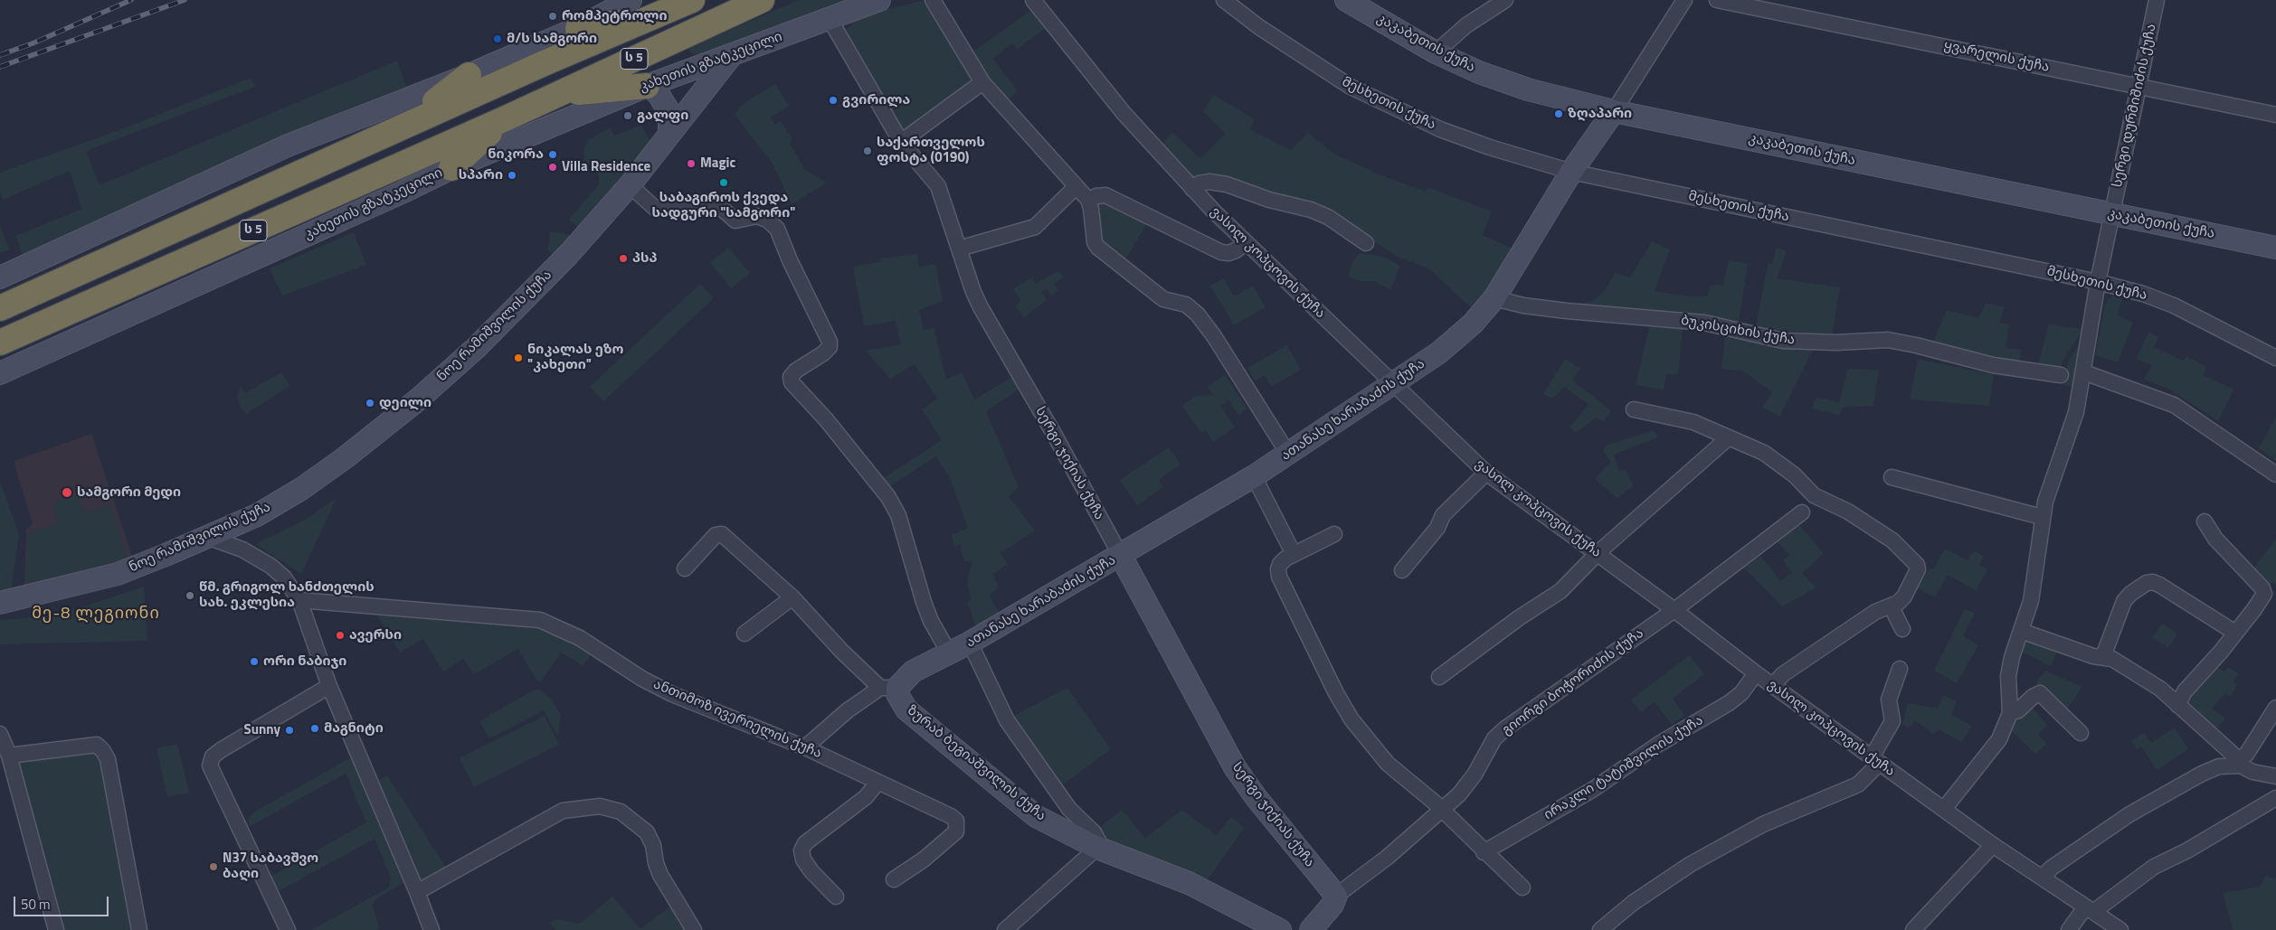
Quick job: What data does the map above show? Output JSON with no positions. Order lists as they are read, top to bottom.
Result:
{
  "streets": {
    "highway": ["ს 5", "კახეთის გზატკეცილი"],
    "street": [
      "კაკაბეთის ქუჩა",
      "ყვარელის ქუჩა",
      "მესხეთის ქუჩა",
      "სერგი დურმიშიძის ქუჩა",
      "ვასილ კოპცოვის ქუჩა",
      "ნოე რამიშვილის ქუჩა",
      "ბუკისციხის ქუჩა",
      "ათანასე ხარაბაძის ქუჩა",
      "სერგი ჯიქიას ქუჩა",
      "გიორგი ბოჭორიძის ქუჩა",
      "ანთიმოზ ივერიელის ქუჩა",
      "ზურაბ ბეგიაშვილის ქუჩა",
      "ირაკლი ტატიშვილის ქუჩა"
    ]
  },
  "crossings": [
    ["კაკაბეთის ქუჩა", "სერგი დურმიშიძის ქუჩა"],
    ["კაკაბეთის ქუჩა", "ათანასე ხარაბაძის ქუჩა"],
    ["ყვარელის ქუჩა", "სერგი დურმიშიძის ქუჩა"],
    ["კახეთის გზატკეცილი", "ნოე რამიშვილის ქუჩა"],
    ["კახეთის გზატკეცილი", "სერგი ჯიქიას ქუჩა"],
    ["მესხეთის ქუჩა", "სერგი დურმიშიძის ქუჩა"],
    ["მესხეთის ქუჩა", "ათანასე ხარაბაძის ქუჩა"],
    ["ვასილ კოპცოვის ქუჩა", "ათანასე ხარაბაძის ქუჩა"],
    ["ვასილ კოპცოვის ქუჩა", "გიორგი ბოჭორიძის ქუჩა"],
    ["ვასილ კოპცოვის ქუჩა", "ირაკლი ტატიშვილის ქუჩა"],
    ["ბუკისციხის ქუჩა", "ათანასე ხარაბაძის ქუჩა"],
    ["ათანასე ხარაბაძის ქუჩა", "სერგი ჯიქიას ქუჩა"],
    ["ათანასე ხარაბაძის ქუჩა", "ანთიმოზ ივერიელის ქუჩა"],
    ["ათანასე ხარაბაძის ქუჩა", "ზურაბ ბეგიაშვილის ქუჩა"],
    ["სერგი ჯიქიას ქუჩა", "გიორგი ბოჭორიძის ქუჩა"]
  ],
  "districts": ["მე-8 ლეგიონი"],
  "places": [
    "რომპეტროლი",
    "მ/ს სამგორი",
    "გვირილა",
    "ზღაპარი",
    "გალფი",
    "საქართველოს ფოსტა (0190)",
    "ნიკორა",
    "Magic",
    "Villa Residence",
    "სპარი",
    "საბაგიროს ქვედა სადგური \"სამგორი\"",
    "პსპ",
    "ნიკალას ეზო \"კახეთი\"",
    "დეილი",
    "სამგორი მედი",
    "წმ. გრიგოლ ხანძთელის სახ. ეკლესია",
    "ავერსი",
    "ორი ნაბიჯი",
    "მაგნიტი",
    "Sunny",
    "N37 საბავშვო ბაღი"
  ],
  "scale_bar": "50 m"
}
